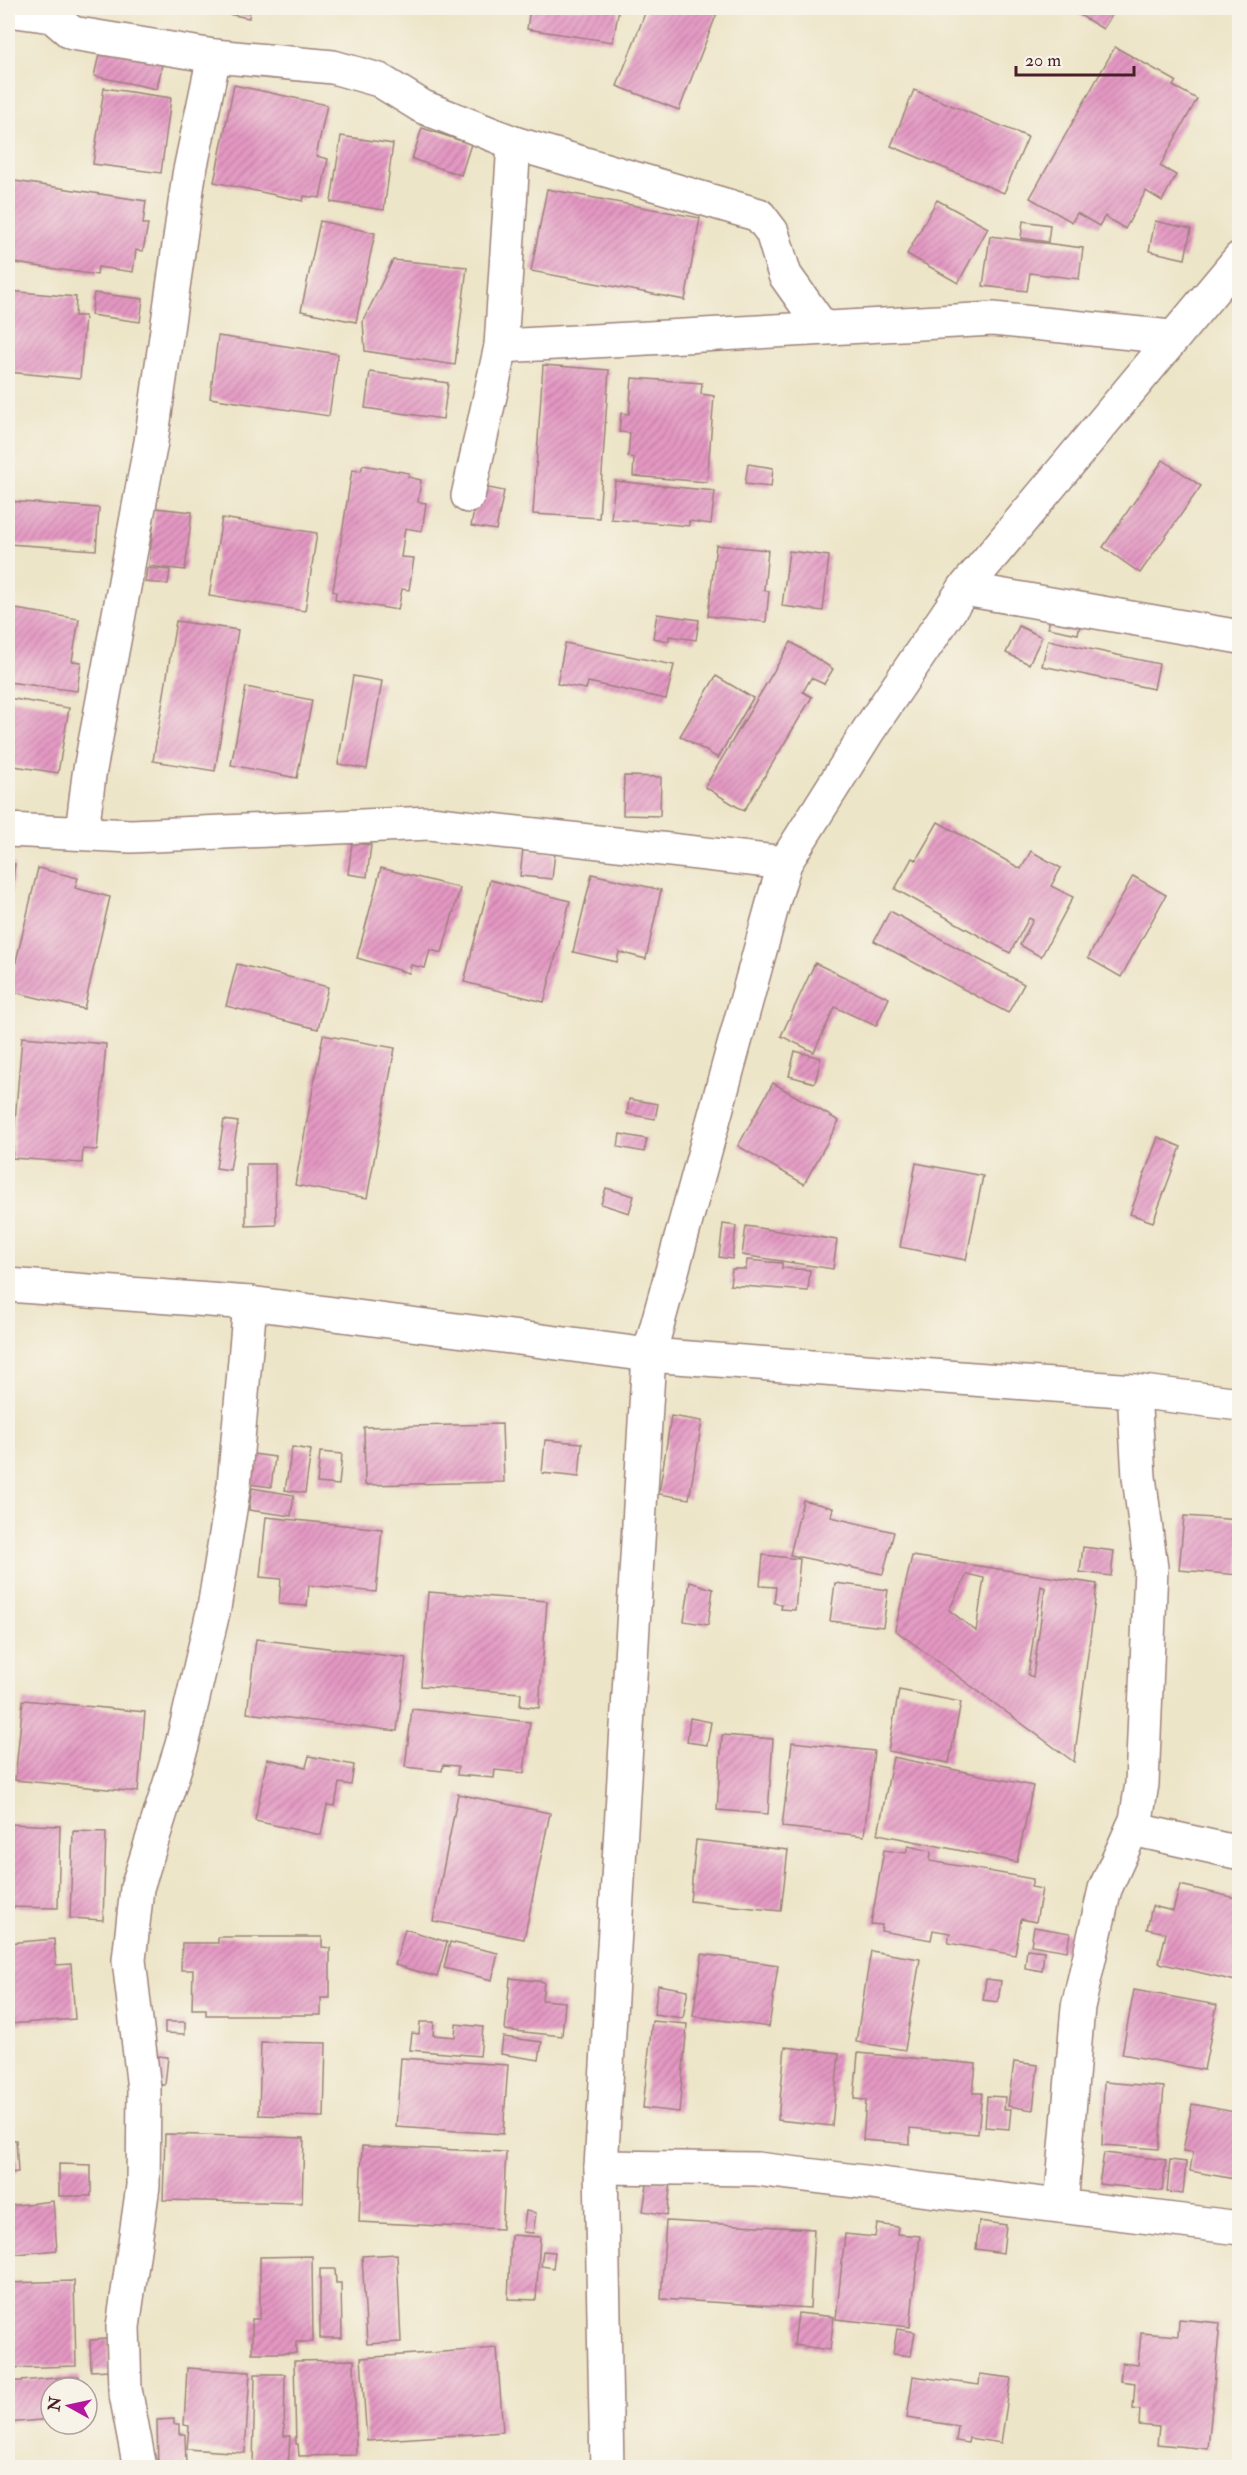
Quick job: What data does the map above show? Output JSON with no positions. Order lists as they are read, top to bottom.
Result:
{
  "scale_bar": "20 m",
  "north": "left"
}
